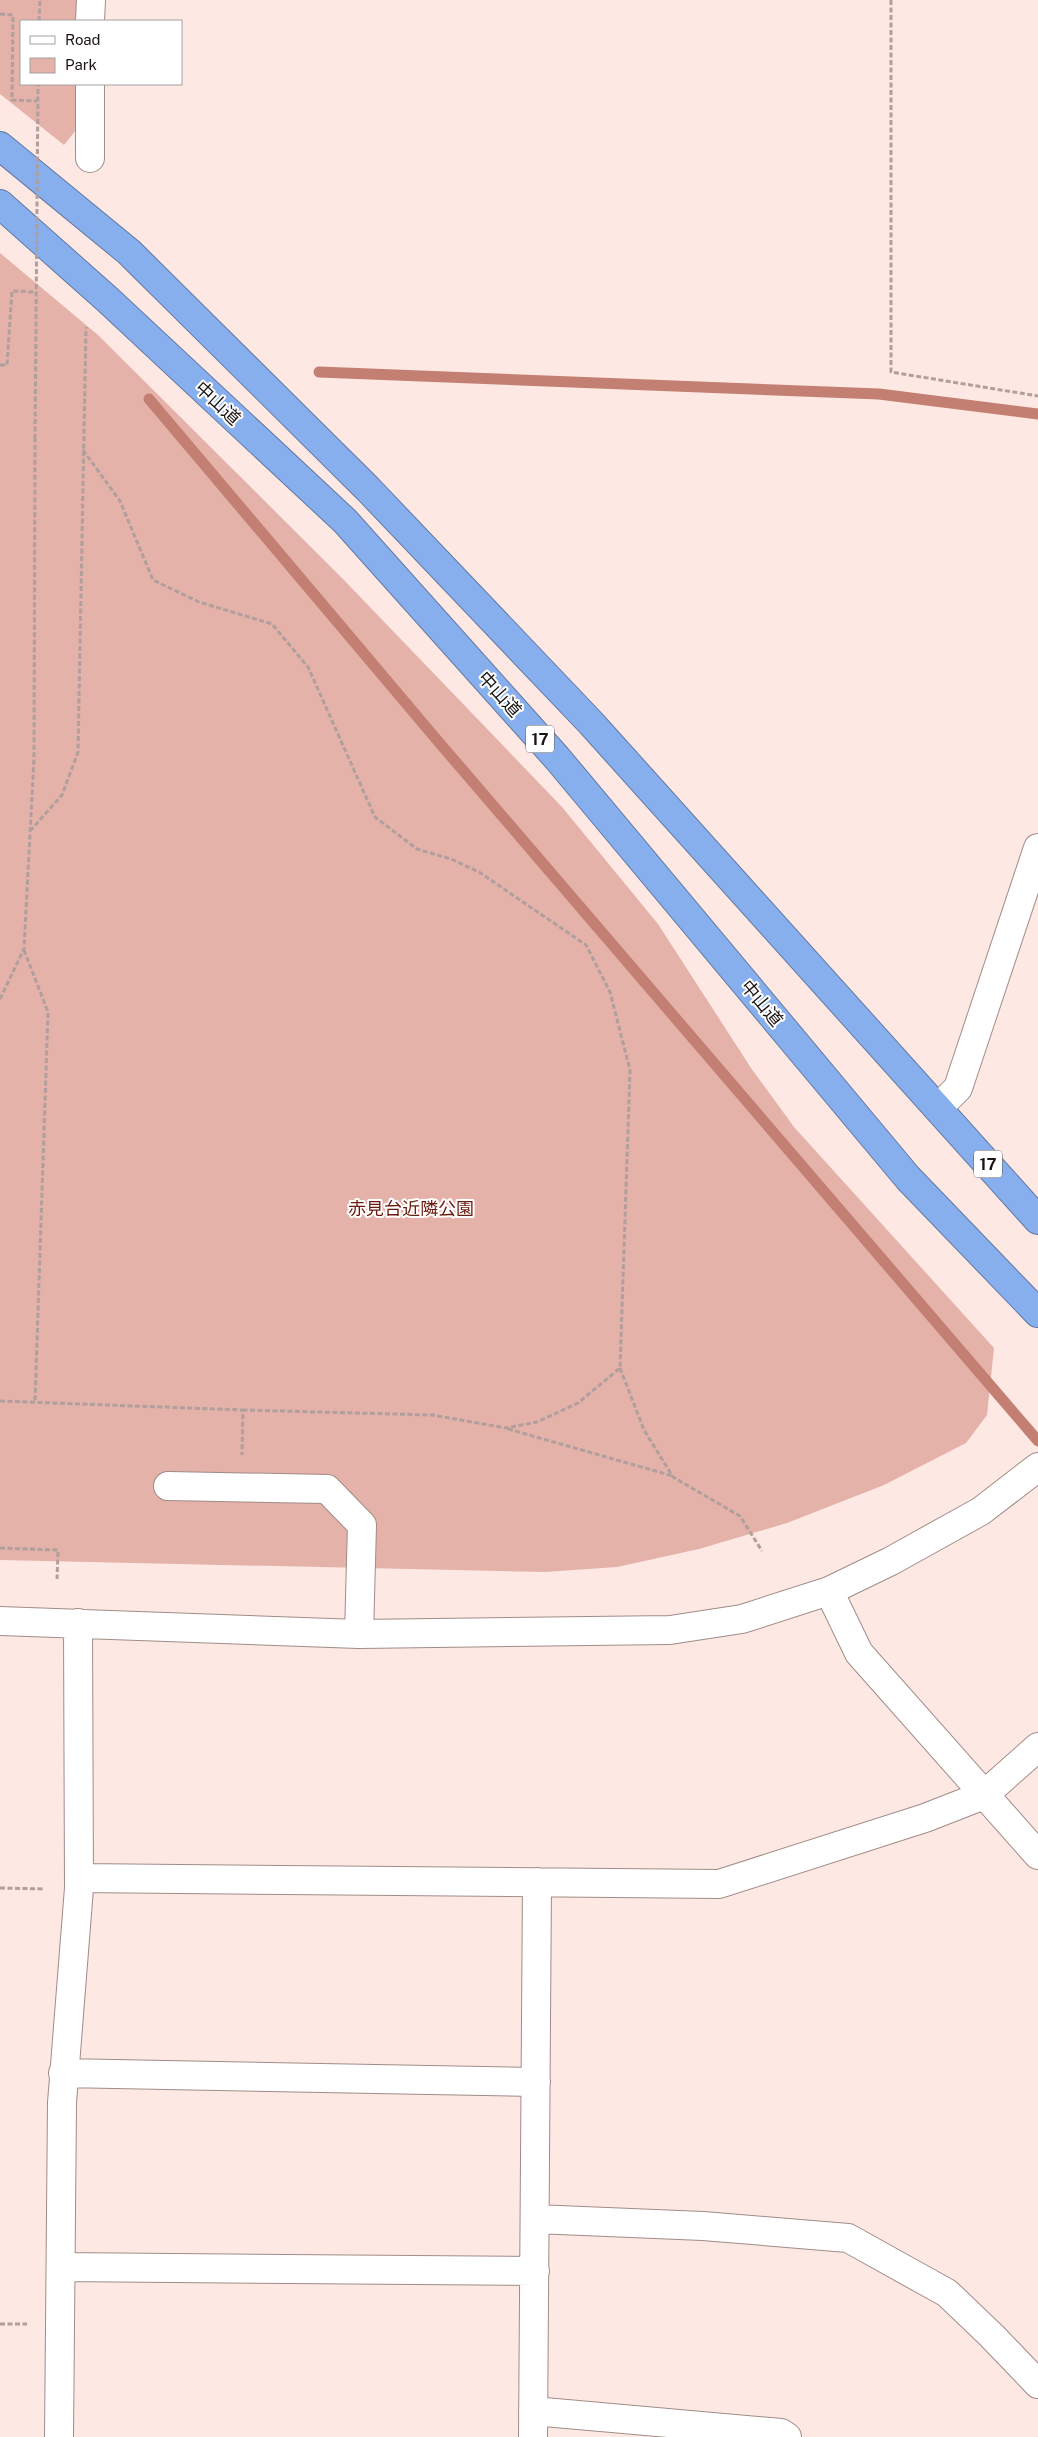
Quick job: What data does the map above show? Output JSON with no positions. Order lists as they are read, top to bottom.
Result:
{
  "streets": {
    "highway": ["中山道", "17"]
  },
  "parks": ["赤見台近隣公園"],
  "legend": ["Road", "Park"]
}
